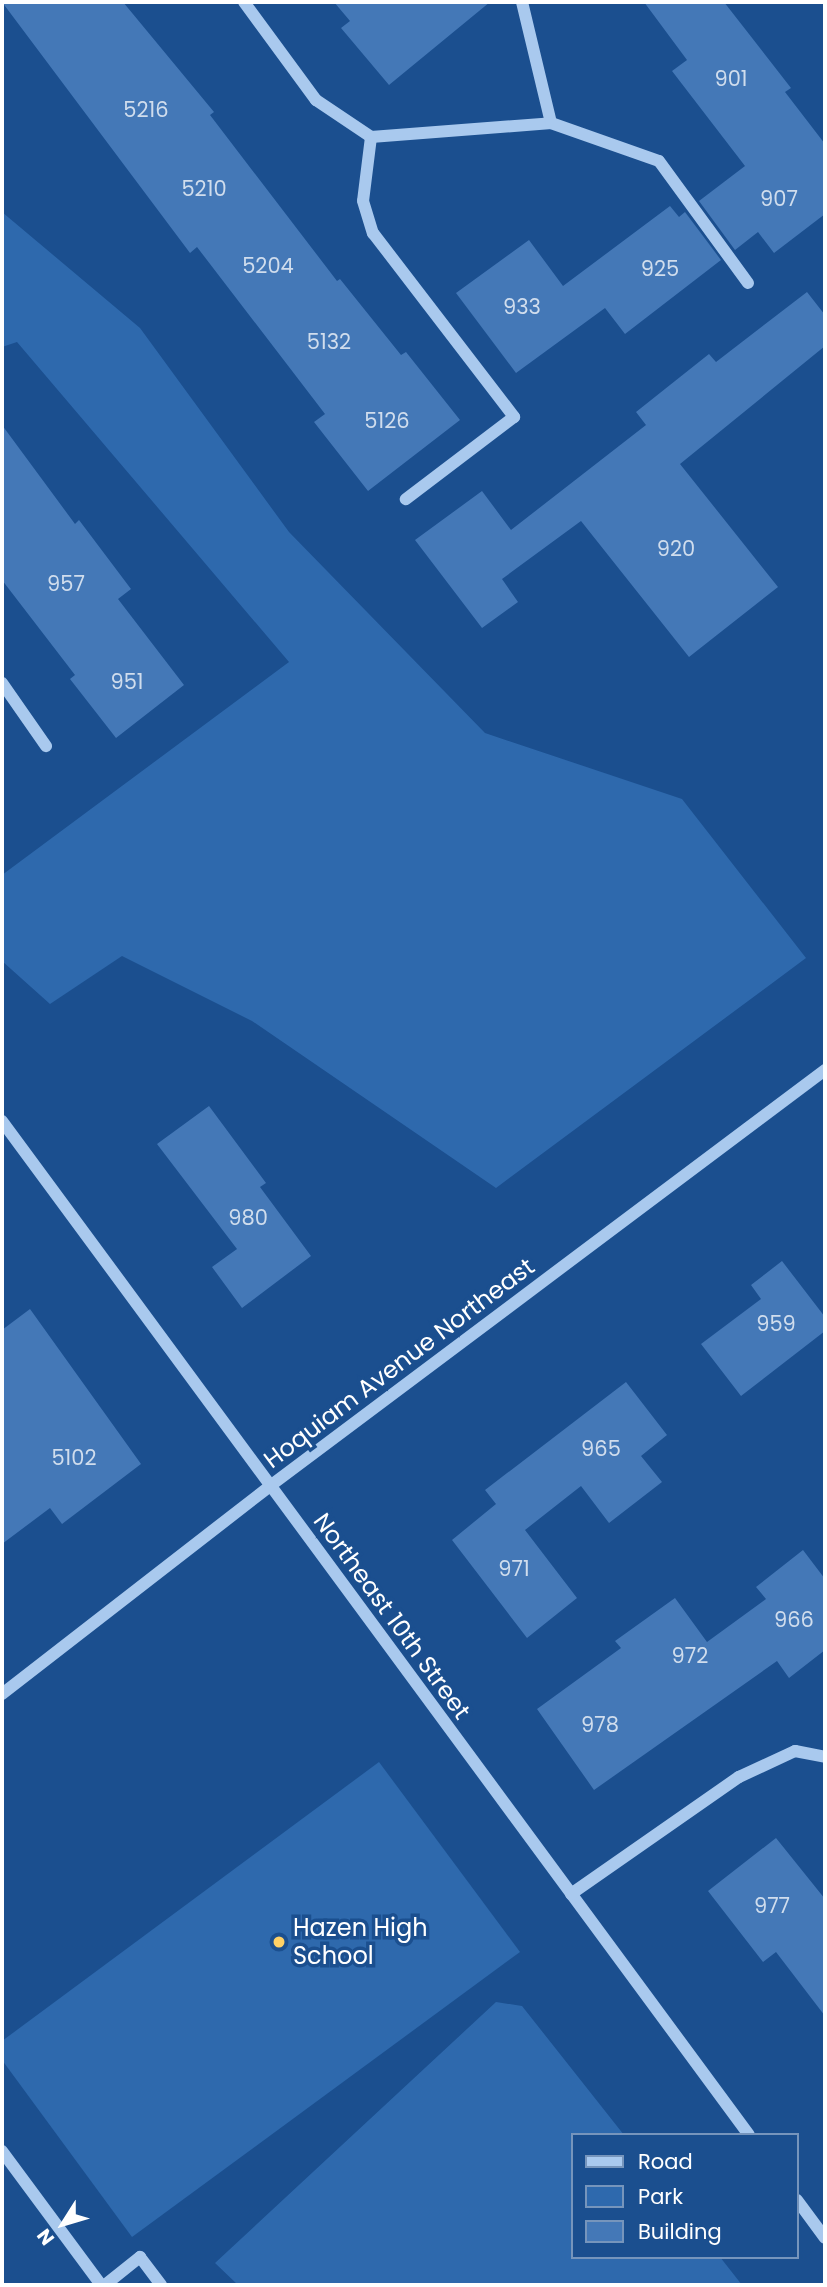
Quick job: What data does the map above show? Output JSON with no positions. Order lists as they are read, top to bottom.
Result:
{
  "streets": {
    "street": ["Hoquiam Avenue Northeast", "Northeast 10th Street"]
  },
  "crossings": [
    ["Hoquiam Avenue Northeast", "Northeast 10th Street"]
  ],
  "places": ["Hazen High School"],
  "house_numbers": [
    "901",
    "5216",
    "5210",
    "907",
    "5204",
    "925",
    "933",
    "5132",
    "5126",
    "920",
    "957",
    "951",
    "980",
    "959",
    "965",
    "5102",
    "971",
    "966",
    "972",
    "978",
    "977"
  ],
  "legend": ["Road", "Park", "Building"],
  "north": "bottom left"
}
